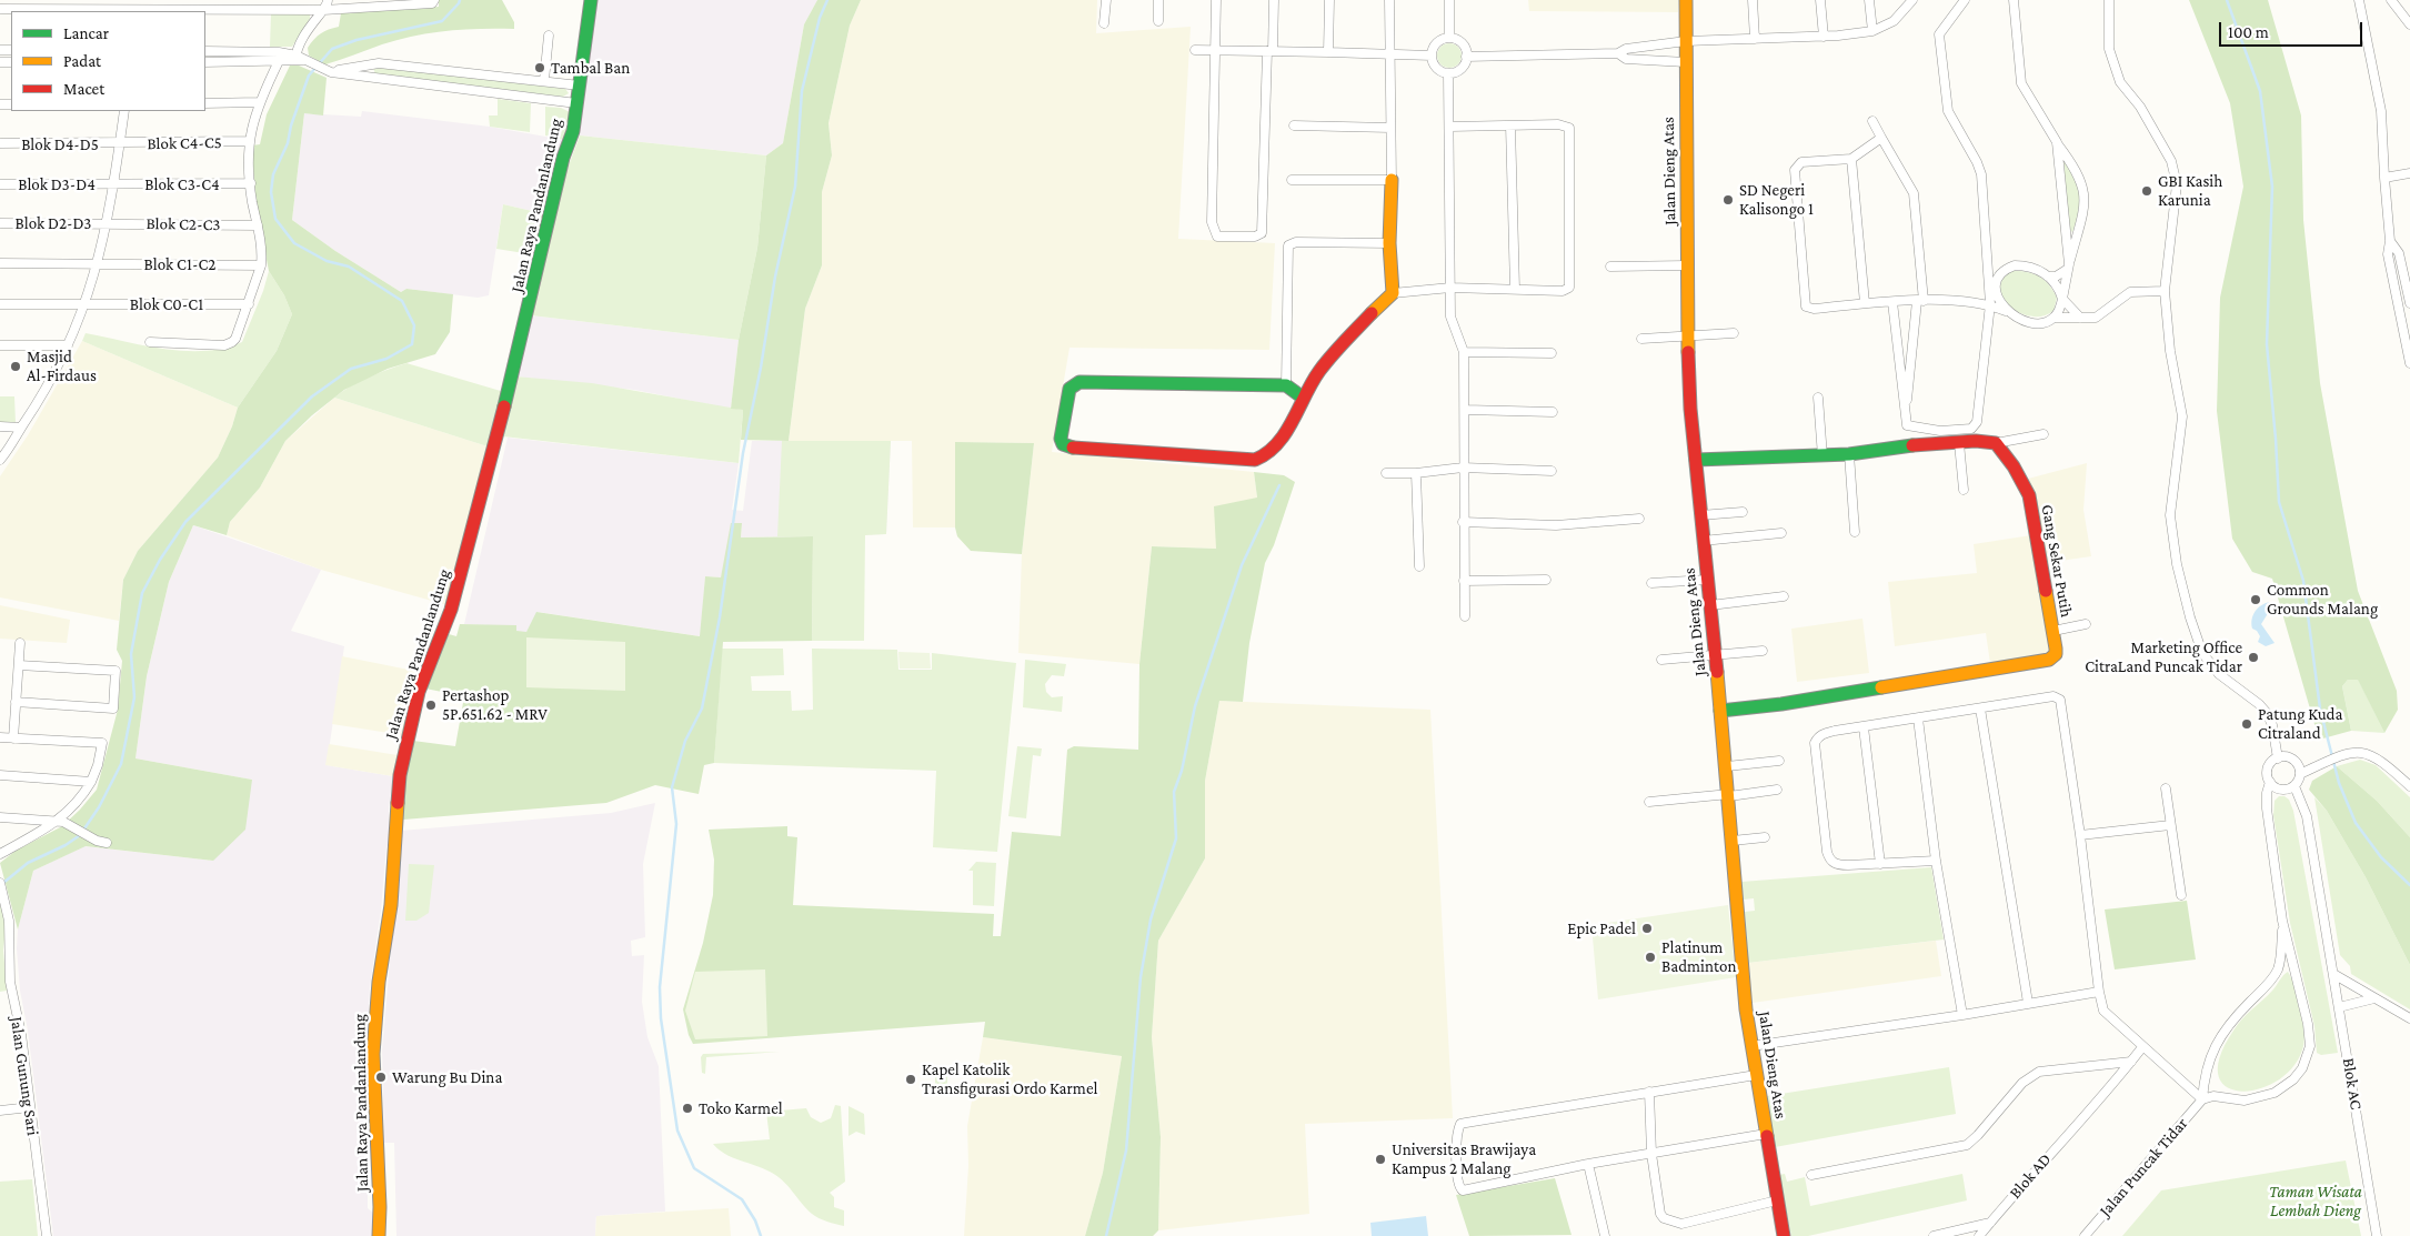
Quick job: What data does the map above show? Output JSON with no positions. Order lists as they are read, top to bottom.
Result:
{
  "streets": {
    "street": [
      "Blok C4-C5",
      "Blok D4-D5",
      "Jalan Dieng Atas",
      "Blok D3-D4",
      "Blok C3-C4",
      "Jalan Raya Pandanlandung",
      "Blok D2-D3",
      "Blok C2-C3",
      "Blok C1-C2",
      "Blok C0-C1",
      "Gang Sekar Putih",
      "Jalan Gunung Sari",
      "Blok AC",
      "Jalan Puncak Tidar",
      "Blok AD"
    ]
  },
  "crossings": [
    ["Blok C4-C5", "Blok D4-D5"],
    ["Jalan Dieng Atas", "Gang Sekar Putih"],
    ["Blok D3-D4", "Blok C3-C4"],
    ["Blok D2-D3", "Blok C2-C3"]
  ],
  "parks": ["Taman Wisata Lembah Dieng"],
  "places": [
    "Tambal Ban",
    "GBI Kasih Karunia",
    "SD Negeri Kalisongo 1",
    "Masjid Al-Firdaus",
    "Common Grounds Malang",
    "Marketing Office CitraLand Puncak Tidar",
    "Pertashop 5P.651.62 - MRV",
    "Patung Kuda Citraland",
    "Epic Padel",
    "Platinum Badminton",
    "Warung Bu Dina",
    "Kapel Katolik Transfigurasi Ordo Karmel",
    "Toko Karmel",
    "Universitas Brawijaya Kampus 2 Malang"
  ],
  "legend": ["Lancar", "Padat", "Macet"],
  "scale_bar": "100 m"
}
